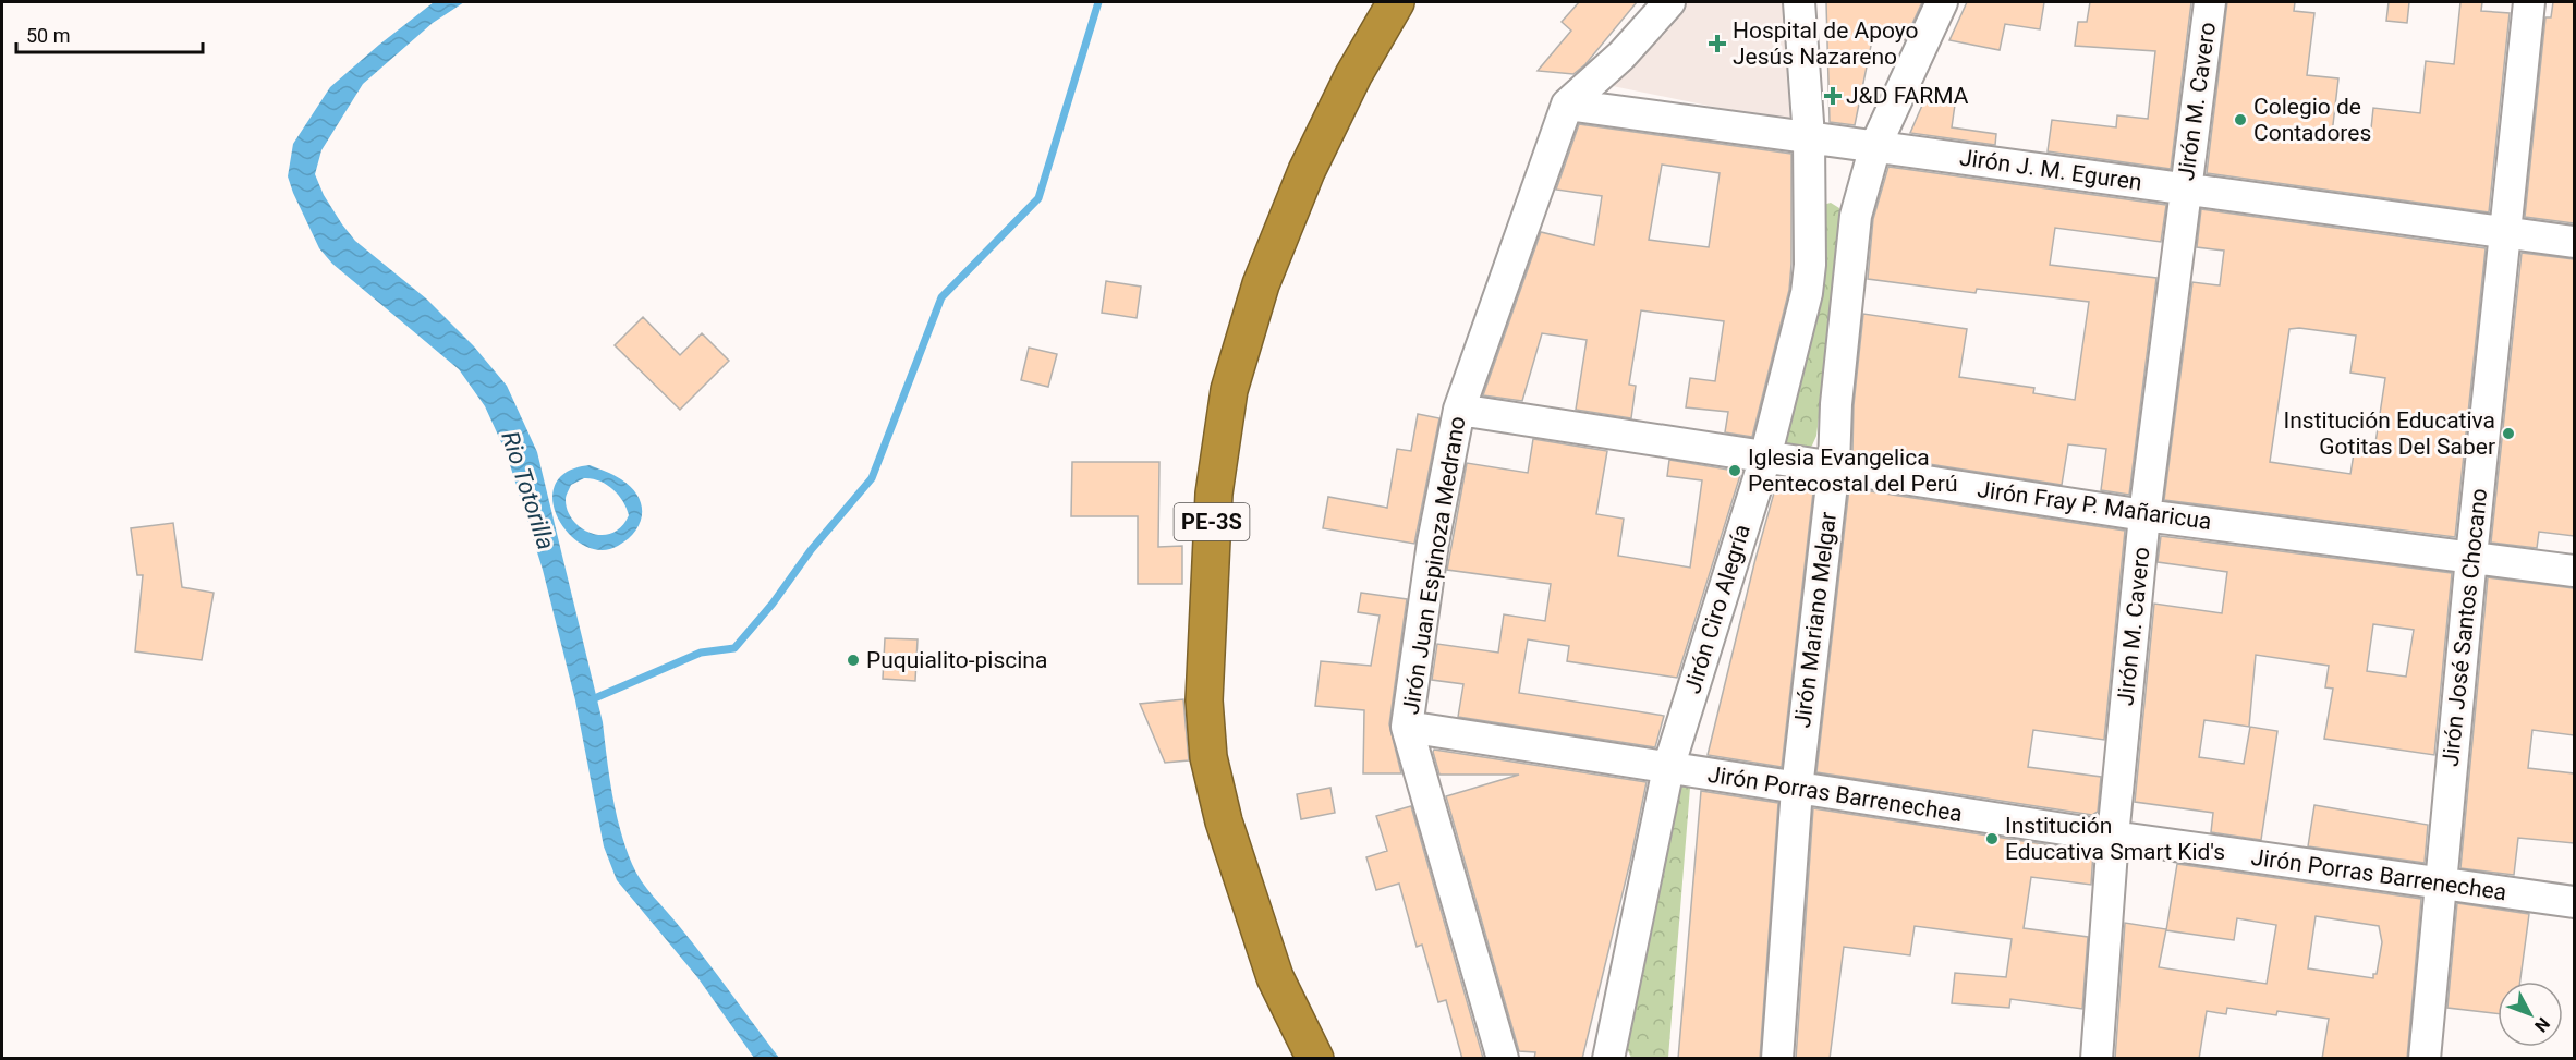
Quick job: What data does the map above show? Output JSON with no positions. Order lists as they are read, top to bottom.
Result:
{
  "streets": {
    "highway": ["PE-3S"],
    "street": [
      "Jirón M. Cavero",
      "Jirón J. M. Eguren",
      "Jirón Fray P. Mañaricua",
      "Jirón Juan Espinoza Medrano",
      "Jirón Ciro Alegría",
      "Jirón Mariano Melgar",
      "Jirón José Santos Chocano",
      "Jirón Porras Barrenechea"
    ]
  },
  "crossings": [
    ["Jirón M. Cavero", "Jirón J. M. Eguren"],
    ["Jirón M. Cavero", "Jirón Fray P. Mañaricua"],
    ["Jirón M. Cavero", "Jirón Porras Barrenechea"],
    ["Jirón J. M. Eguren", "Jirón Juan Espinoza Medrano"],
    ["Jirón J. M. Eguren", "Jirón Ciro Alegría"],
    ["Jirón J. M. Eguren", "Jirón Mariano Melgar"],
    ["Jirón J. M. Eguren", "Jirón José Santos Chocano"],
    ["Jirón Fray P. Mañaricua", "Jirón Juan Espinoza Medrano"],
    ["Jirón Fray P. Mañaricua", "Jirón Ciro Alegría"],
    ["Jirón Fray P. Mañaricua", "Jirón Mariano Melgar"],
    ["Jirón Fray P. Mañaricua", "Jirón José Santos Chocano"],
    ["Jirón Juan Espinoza Medrano", "Jirón Porras Barrenechea"],
    ["Jirón Ciro Alegría", "Jirón Porras Barrenechea"],
    ["Jirón Mariano Melgar", "Jirón Porras Barrenechea"],
    ["Jirón José Santos Chocano", "Jirón Porras Barrenechea"]
  ],
  "water": ["Rio Totorilla"],
  "places": {
    "health": ["Hospital de Apoyo Jesús Nazareno", "J&D FARMA"],
    "other": [
      "Colegio de Contadores",
      "Institución Educativa Gotitas Del Saber",
      "Iglesia Evangelica Pentecostal del Perú",
      "Puquialito-piscina",
      "Institución Educativa Smart Kid's"
    ]
  },
  "scale_bar": "50 m",
  "north": "bottom right"
}
